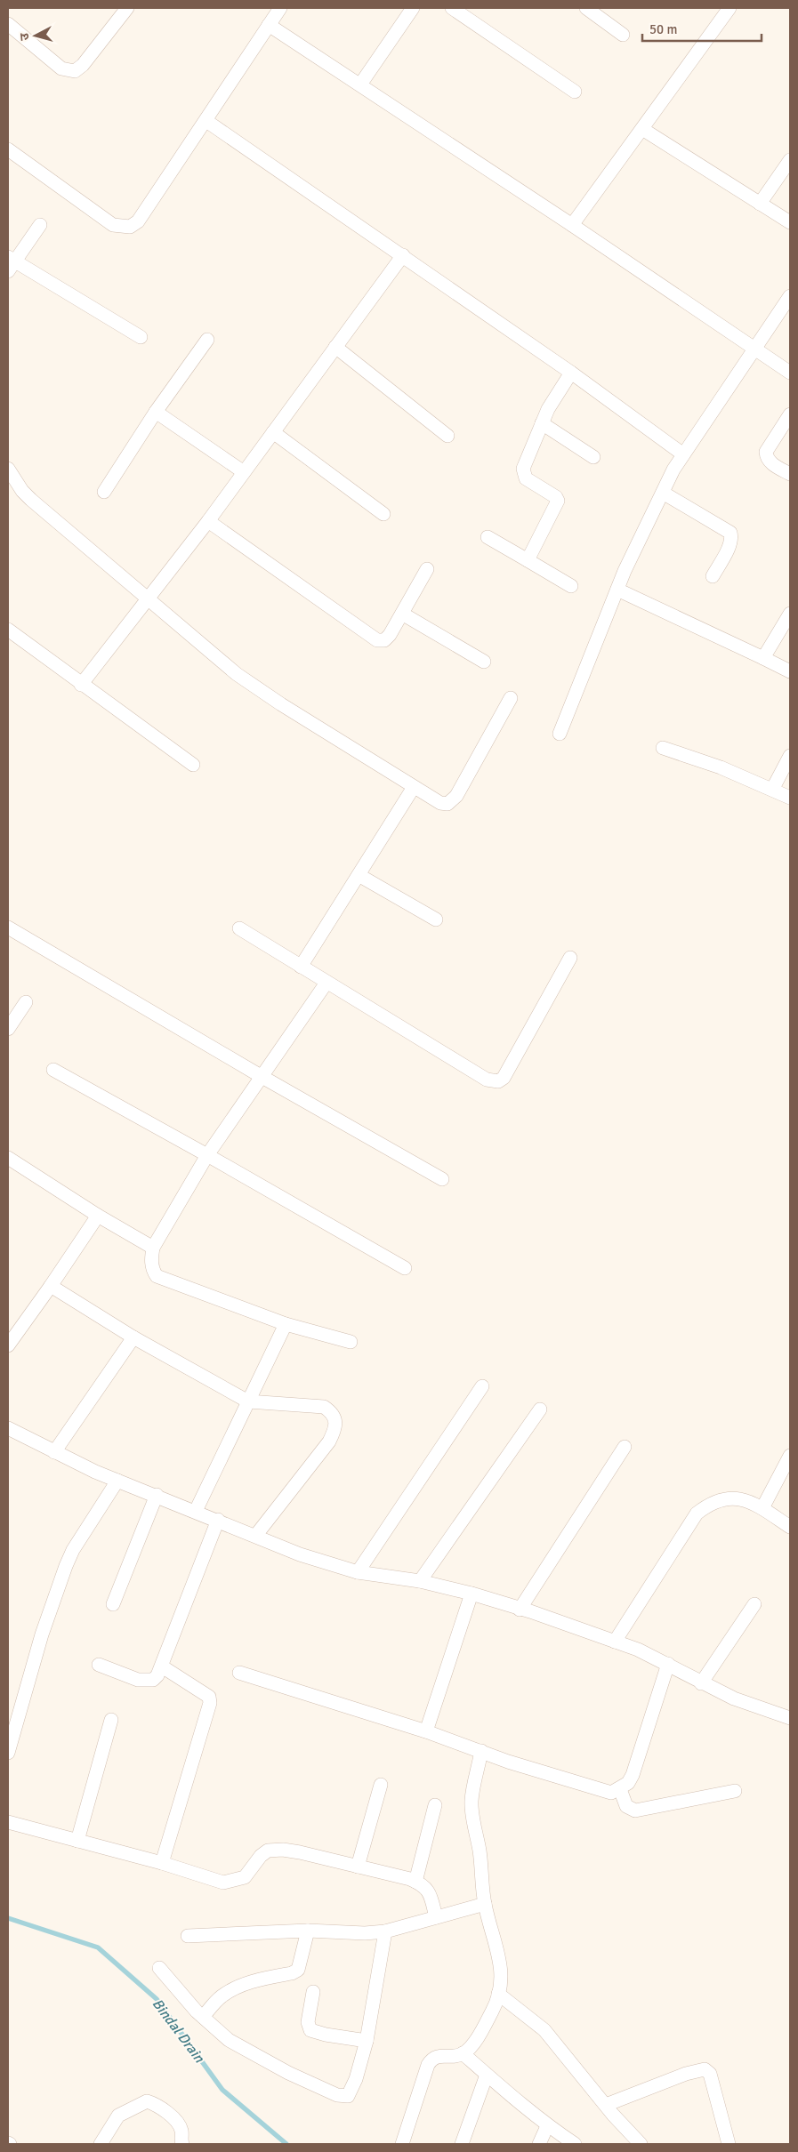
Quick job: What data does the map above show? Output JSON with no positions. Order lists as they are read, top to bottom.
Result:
{
  "water": ["Bindal Drain"],
  "scale_bar": "50 m",
  "north": "left"
}
